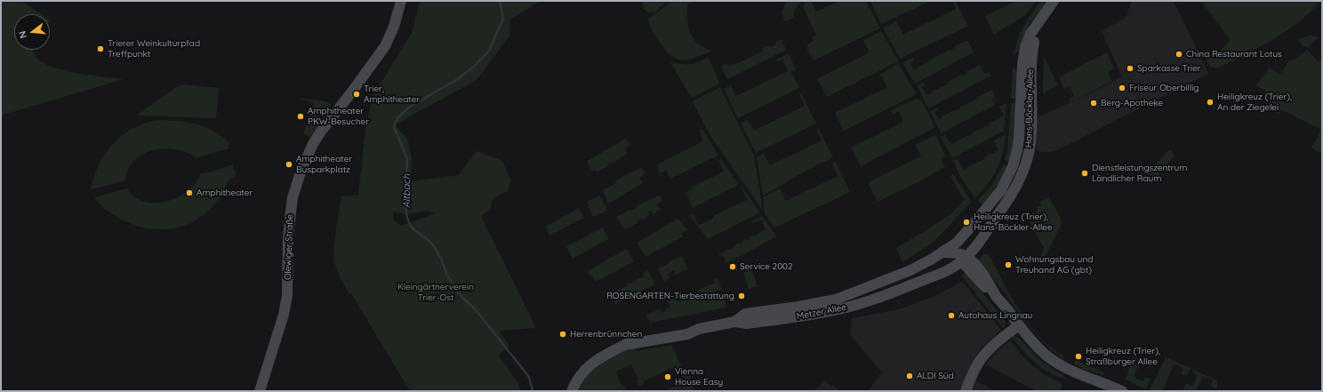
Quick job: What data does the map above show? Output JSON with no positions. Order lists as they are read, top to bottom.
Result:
{
  "streets": {
    "street": ["Hans-Böckler-Allee", "Olewiger Straße", "Metzer Allee"]
  },
  "crossings": [
    ["Hans-Böckler-Allee", "Metzer Allee"]
  ],
  "water": ["Altbach"],
  "parks": ["Kleingärtnerverein Trier-Ost"],
  "places": [
    "Trierer Weinkulturpfad Treffpunkt",
    "China Restaurant Lotus",
    "Sparkasse Trier",
    "Friseur Oberbillig",
    "Trier, Amphitheater",
    "Heiligkreuz (Trier), An der Ziegelei",
    "Berg-Apotheke",
    "Amphitheater PKW-Besucher",
    "Amphitheater Busparkplatz",
    "Dienstleistungszentrum Ländlicher Raum",
    "Amphitheater",
    "Heiligkreuz (Trier), Hans-Böckler-Allee",
    "Wohnungsbau und Treuhand AG (gbt)",
    "Service 2002",
    "ROSENGARTEN-Tierbestattung",
    "Autohaus Lingnau",
    "Herrenbrünnchen",
    "Heiligkreuz (Trier), Straßburger Allee",
    "ALDI Süd",
    "Vienna House Easy"
  ],
  "north": "left"
}
